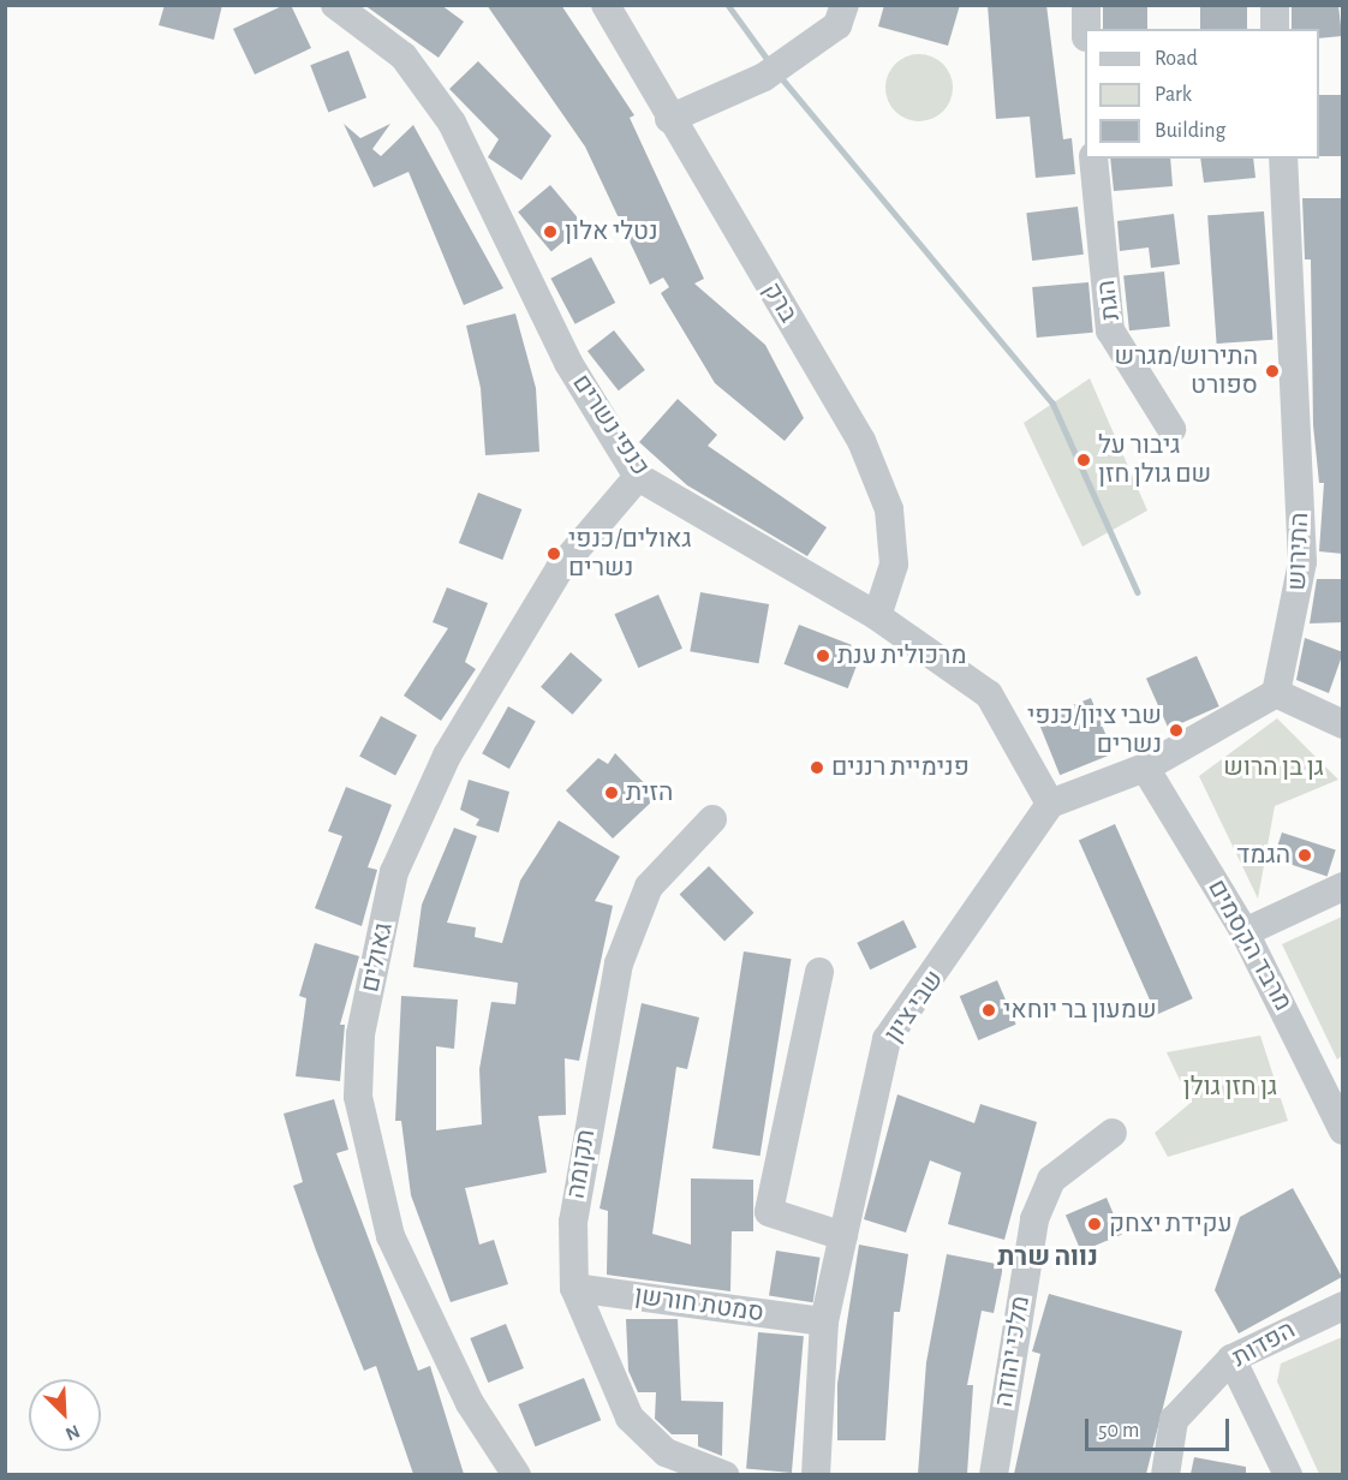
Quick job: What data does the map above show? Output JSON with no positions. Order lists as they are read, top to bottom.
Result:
{
  "streets": {
    "street": [
      "הגת",
      "ברק",
      "כנפי נשרים",
      "התירוש",
      "מרבד הקסמים",
      "גאולים",
      "שבי ציון",
      "תקומה",
      "סמטת חורשן",
      "הפדות",
      "מלכי יהודה"
    ]
  },
  "crossings": [
    ["ברק", "כנפי נשרים"],
    ["כנפי נשרים", "גאולים"],
    ["כנפי נשרים", "שבי ציון"],
    ["שבי ציון", "סמטת חורשן"],
    ["תקומה", "סמטת חורשן"]
  ],
  "districts": ["נווה שרת"],
  "parks": ["גן בן הרוש", "גן חזן גולן"],
  "places": [
    "נטלי אלון",
    "התירוש/מגרש ספורט",
    "גיבור על שם גולן חזן",
    "גאולים/כנפי נשרים",
    "מרכולית ענת",
    "שבי ציון/כנפי נשרים",
    "פנימיית רננים",
    "הזית",
    "הגמד",
    "שמעון בר יוחאי",
    "עקידת יצחק"
  ],
  "legend": ["Road", "Park", "Building"],
  "scale_bar": "50 m",
  "north": "bottom right"
}
